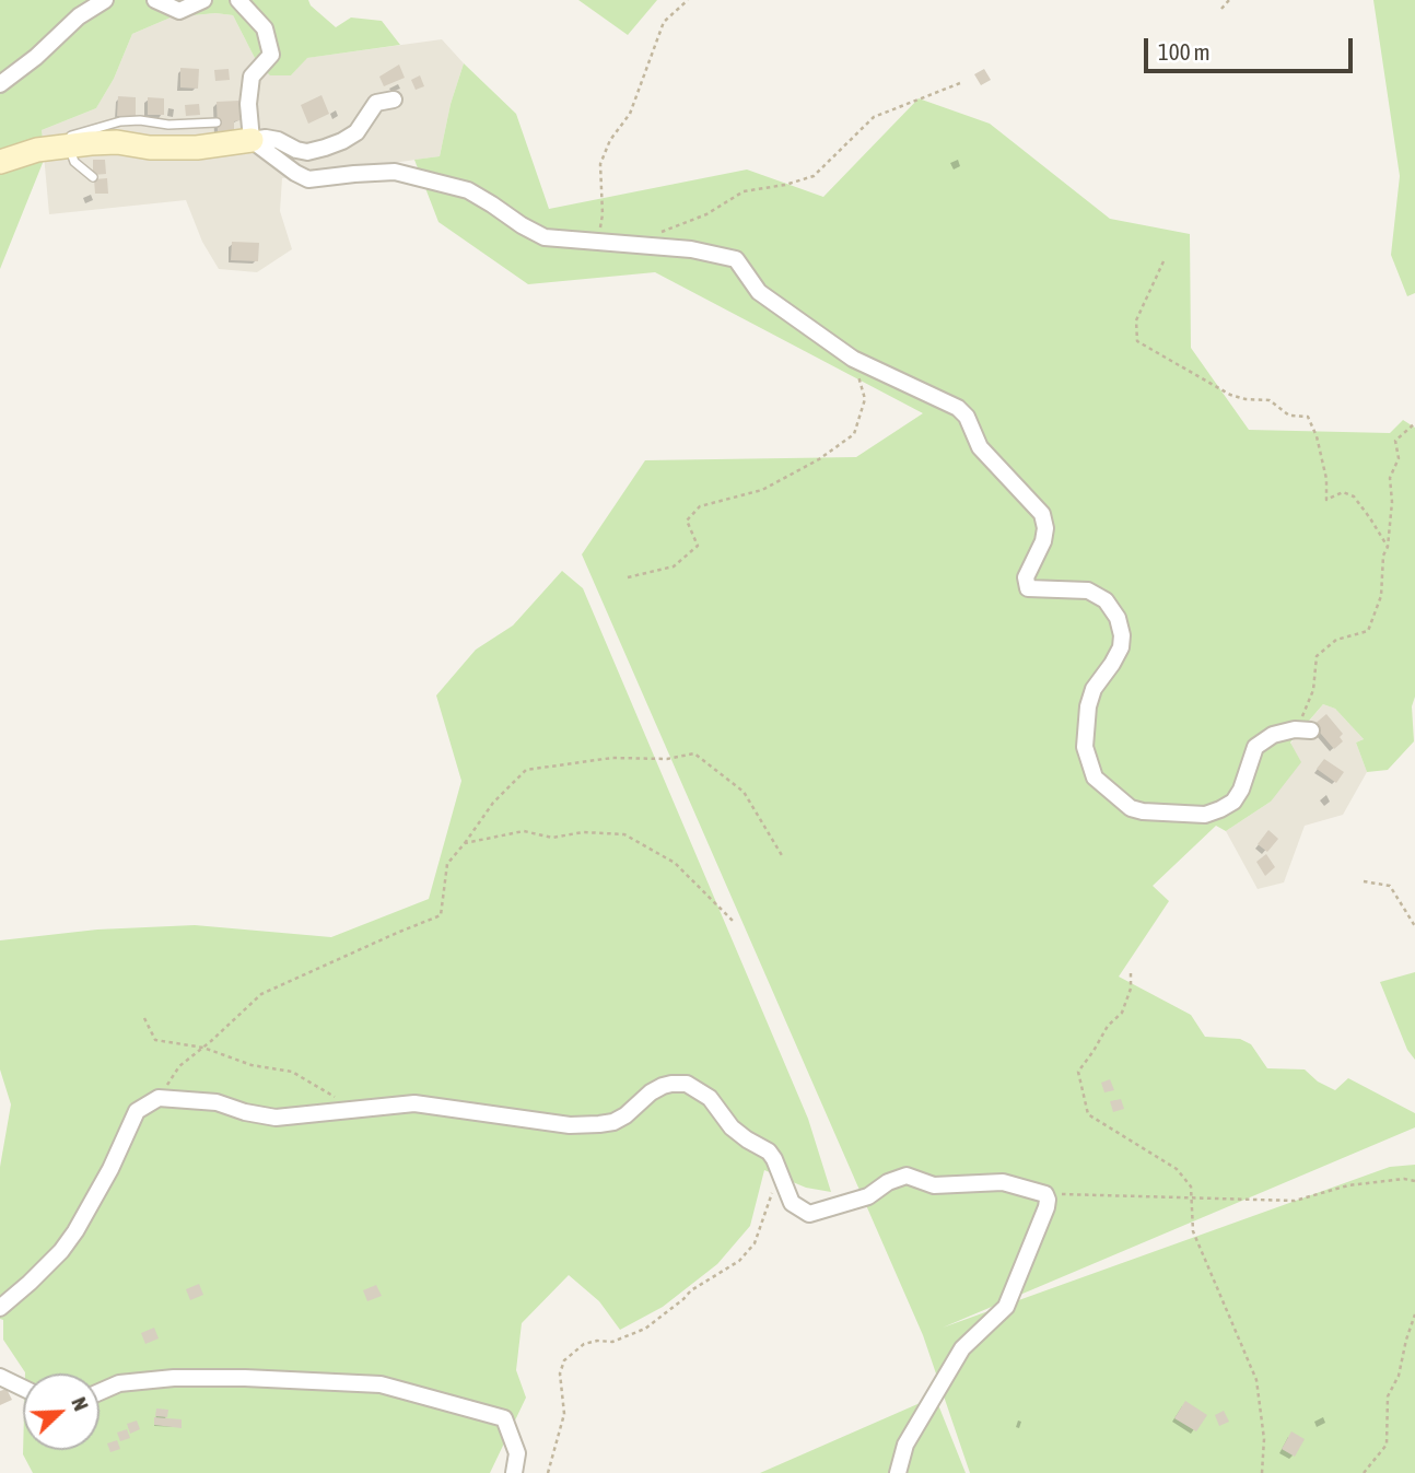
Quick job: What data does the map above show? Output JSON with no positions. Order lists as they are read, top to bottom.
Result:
{
  "scale_bar": "100 m",
  "north": "top right"
}
